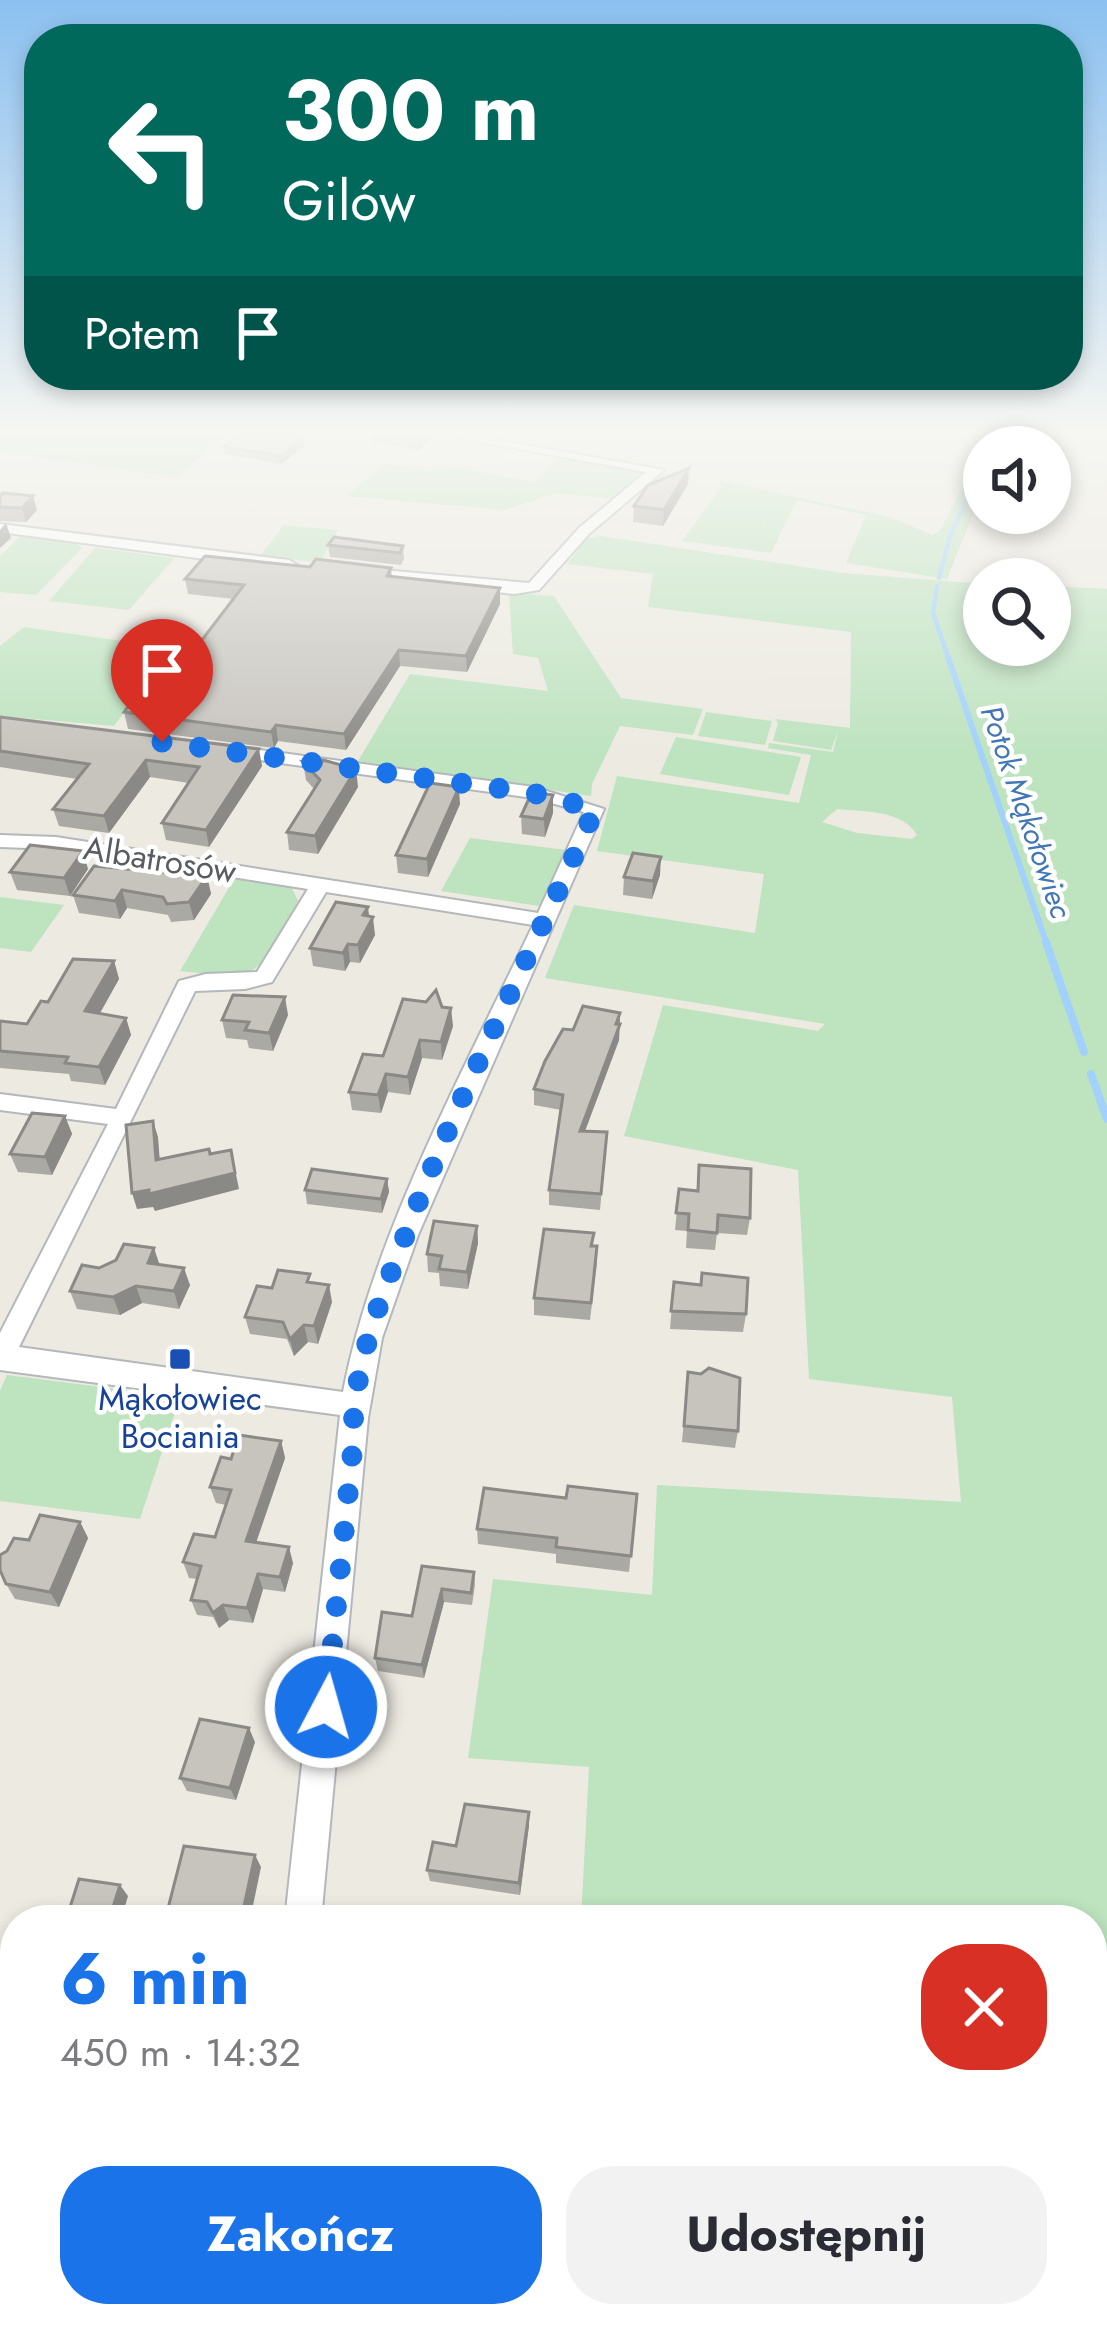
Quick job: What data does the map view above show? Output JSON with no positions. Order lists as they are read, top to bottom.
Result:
{
  "streets": {
    "street": ["Albatrosów"]
  },
  "water": ["Potok Mąkołowiec"],
  "places": {
    "transit": ["Mąkołowiec Bociania"]
  },
  "page": {
    "turn": ["300 m", "Gilów"],
    "then": "Potem",
    "heading": ["6 min", "450 m · 14:32"],
    "buttons": ["Zakończ", "Udostępnij"]
  }
}
